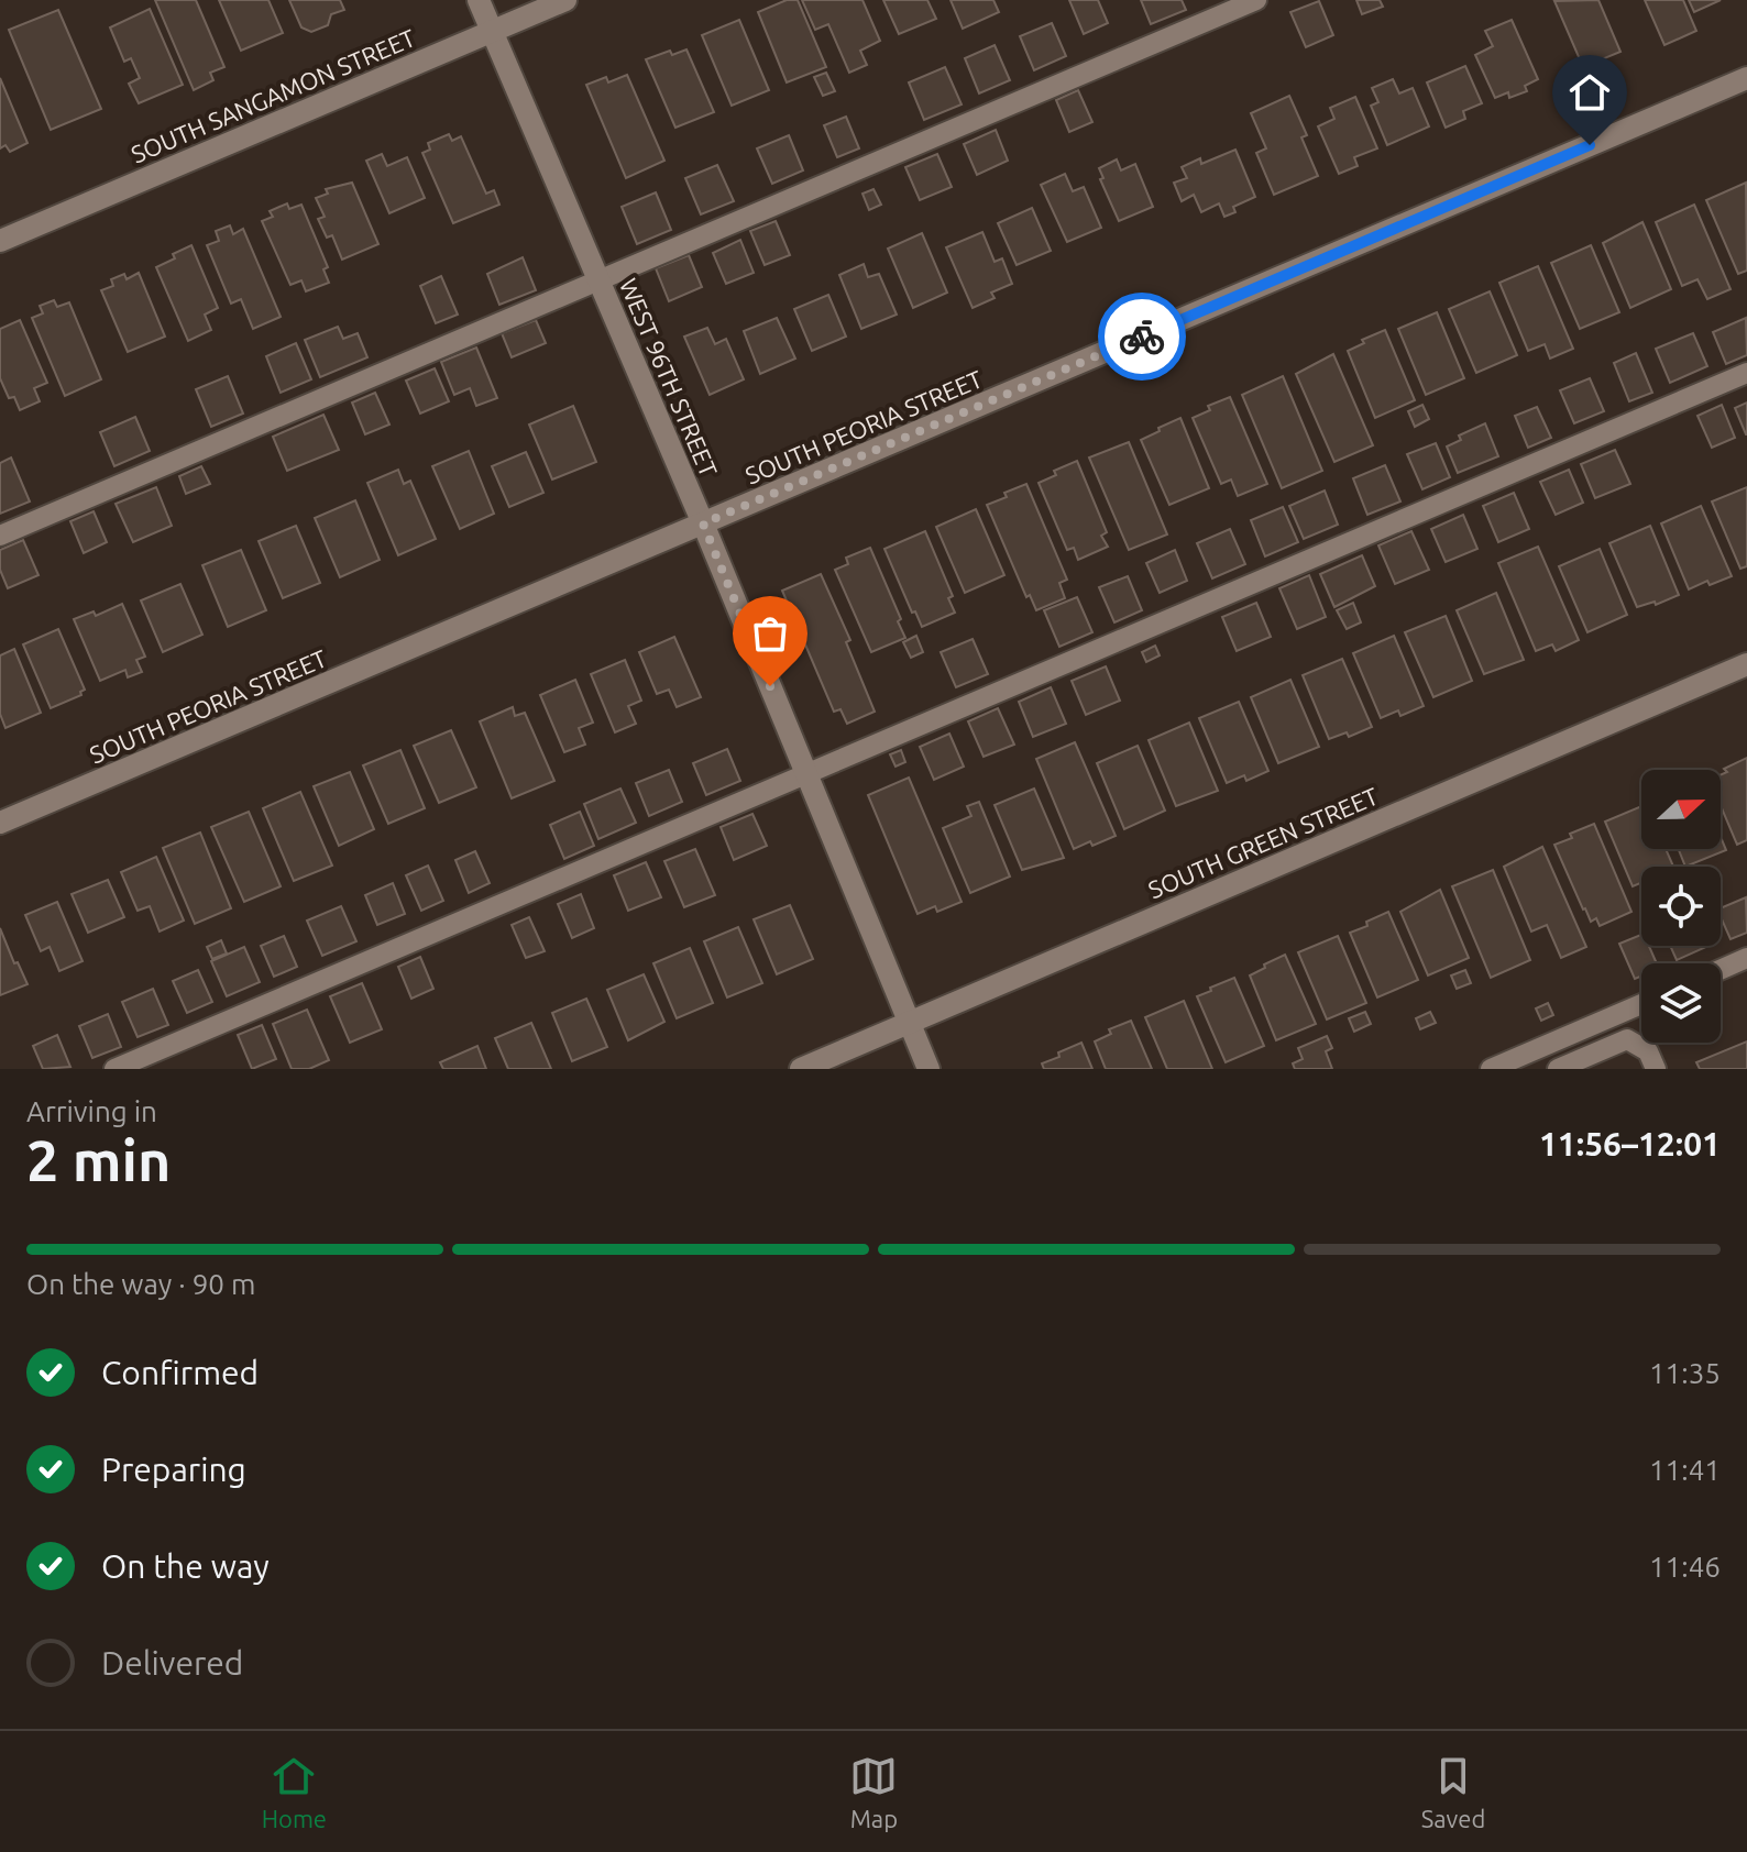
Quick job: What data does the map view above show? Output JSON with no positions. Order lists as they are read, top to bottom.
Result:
{
  "streets": {
    "street": [
      "SOUTH SANGAMON STREET",
      "WEST 96TH STREET",
      "SOUTH PEORIA STREET",
      "SOUTH GREEN STREET"
    ]
  },
  "crossings": [
    ["SOUTH SANGAMON STREET", "WEST 96TH STREET"],
    ["WEST 96TH STREET", "SOUTH PEORIA STREET"],
    ["WEST 96TH STREET", "SOUTH GREEN STREET"]
  ],
  "north": "right",
  "page": {
    "heading": ["2 min", "Arriving in", "11:56–12:01"],
    "bar": "On the way · 90 m",
    "list": [
      ["Confirmed", "11:35"],
      ["Preparing", "11:41"],
      ["On the way", "11:46"],
      "Delivered"
    ],
    "tabs": ["Home", "Map", "Saved"]
  }
}
